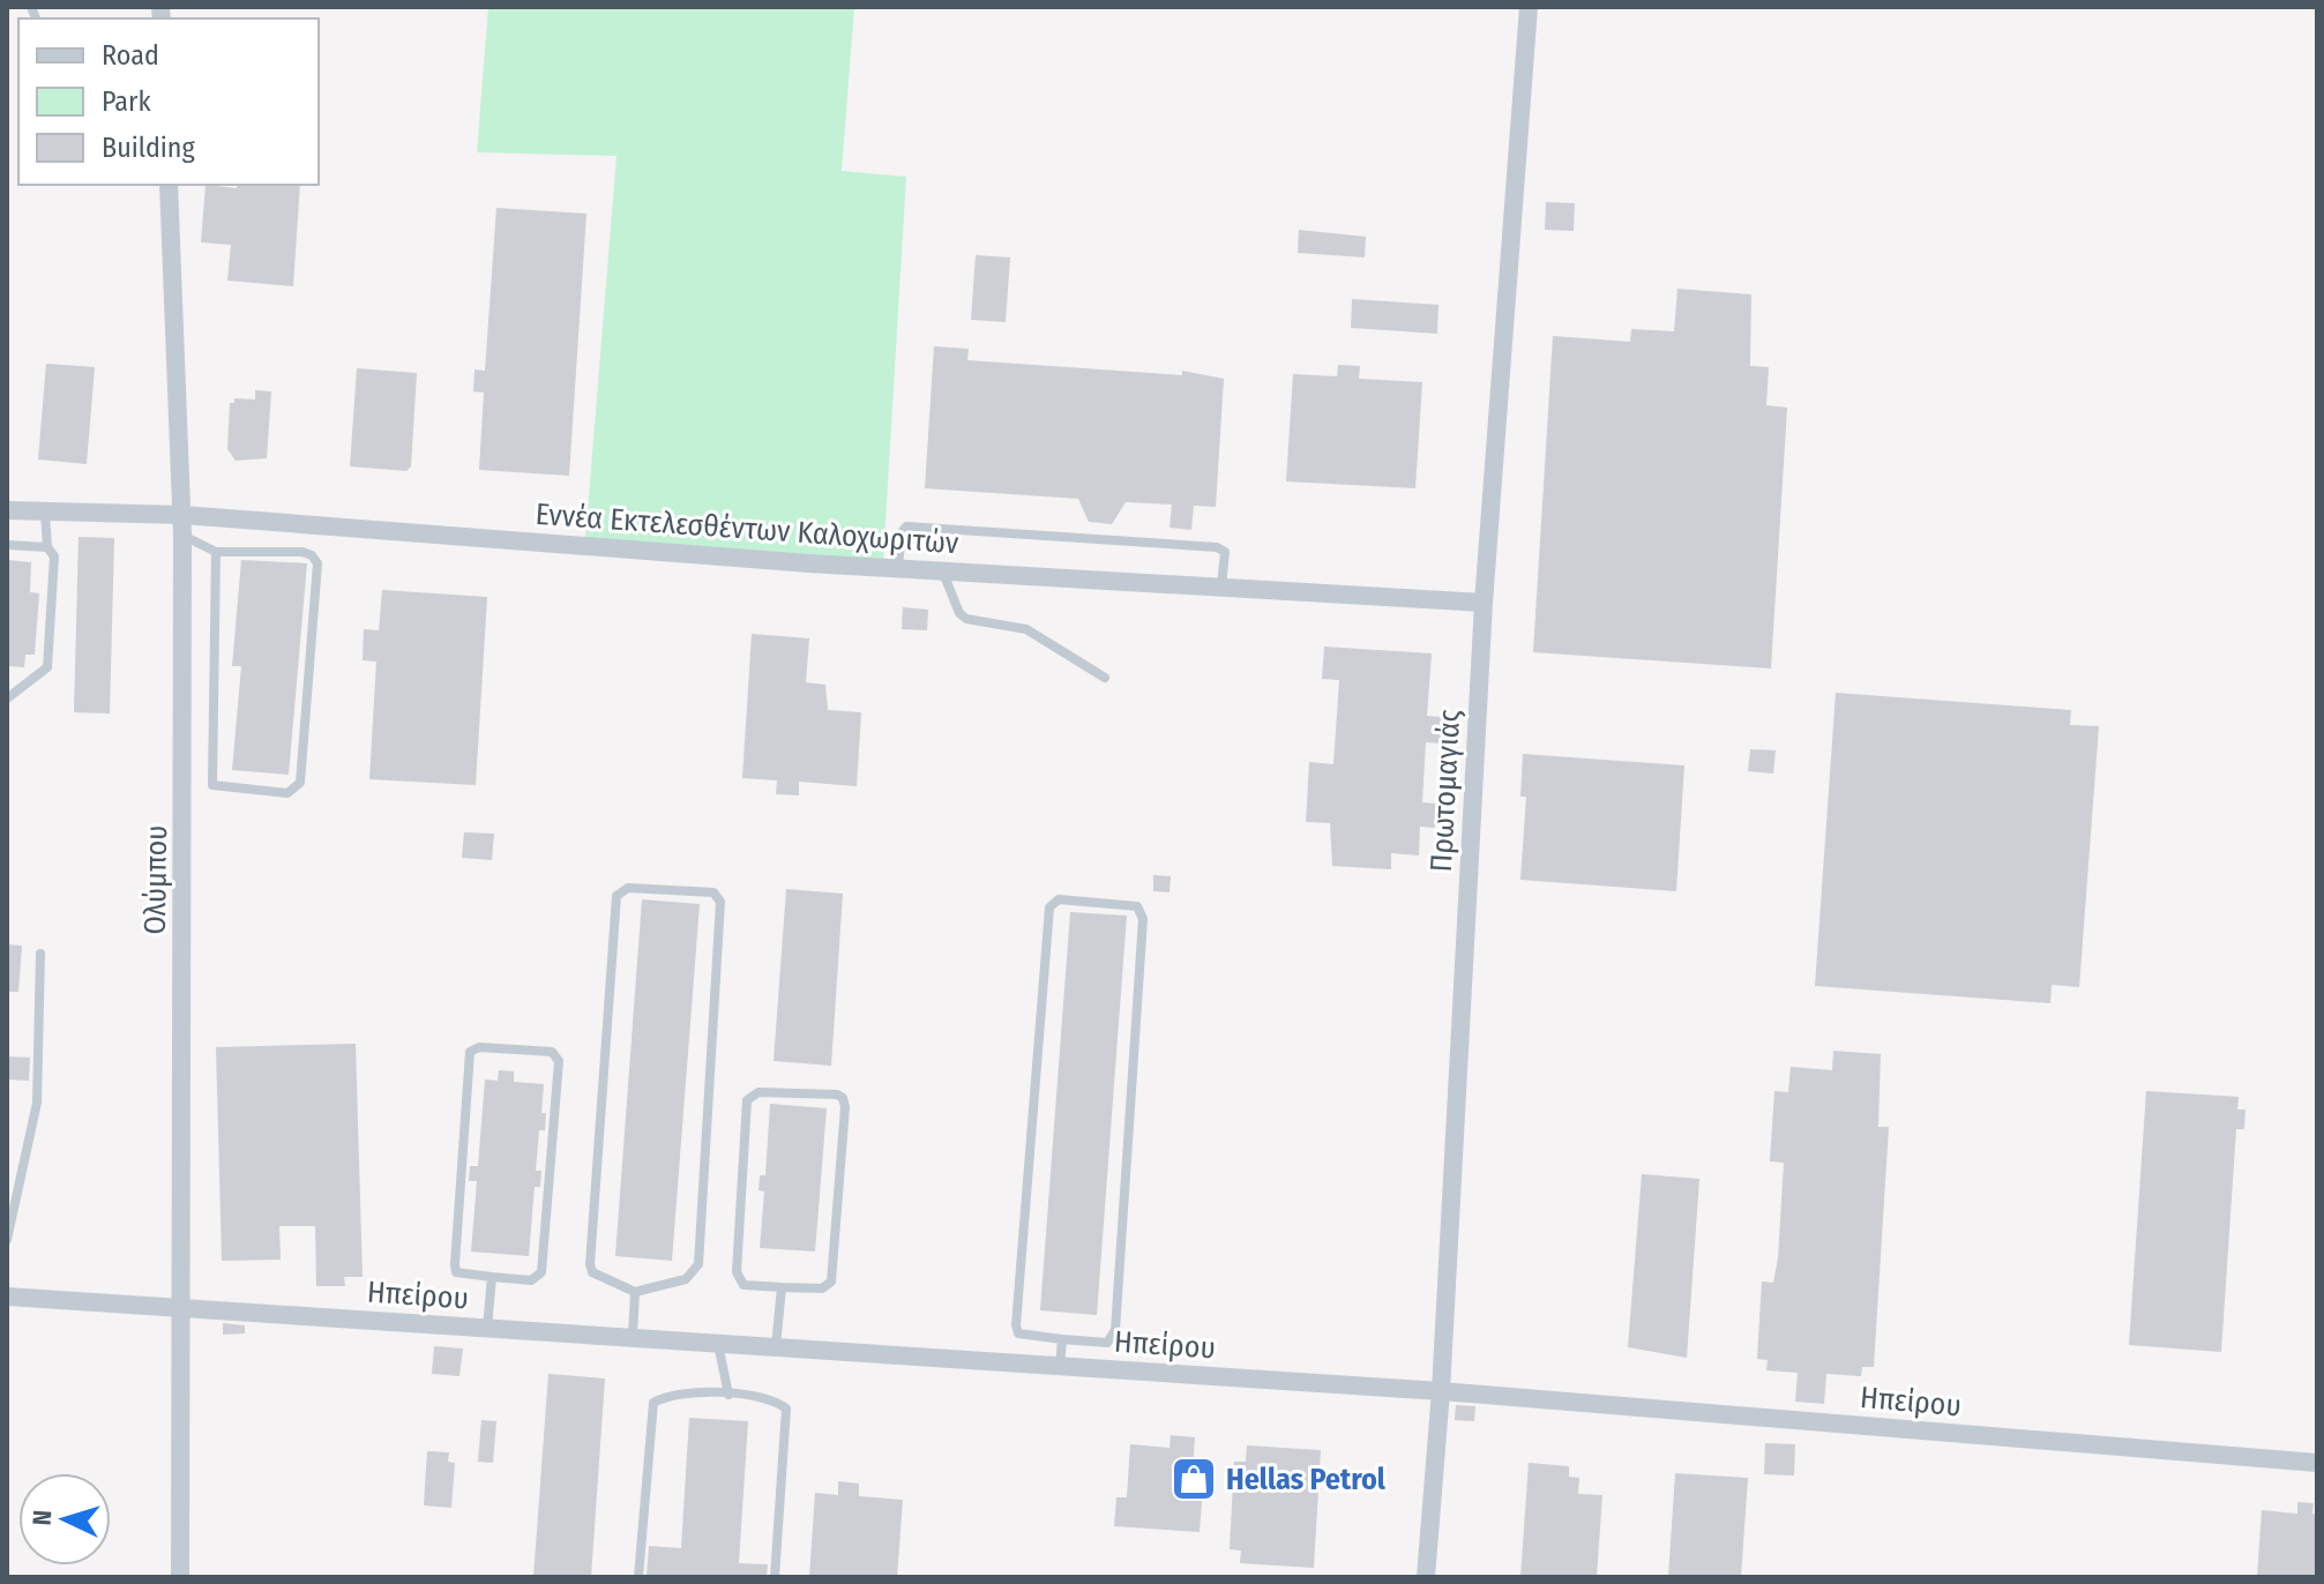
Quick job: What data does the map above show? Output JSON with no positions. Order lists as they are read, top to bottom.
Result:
{
  "streets": {
    "street": [
      "Εννέα Εκτελεσθέντων Καλοχωριτών",
      "Πρωτομαγιάς",
      "Ολύμπου",
      "Ηπείρου"
    ]
  },
  "crossings": [
    ["Εννέα Εκτελεσθέντων Καλοχωριτών", "Πρωτομαγιάς"],
    ["Εννέα Εκτελεσθέντων Καλοχωριτών", "Ολύμπου"],
    ["Πρωτομαγιάς", "Ηπείρου"],
    ["Ολύμπου", "Ηπείρου"]
  ],
  "places": {
    "shop": ["Hellas Petrol"]
  },
  "legend": ["Road", "Park", "Building"],
  "north": "left"
}
